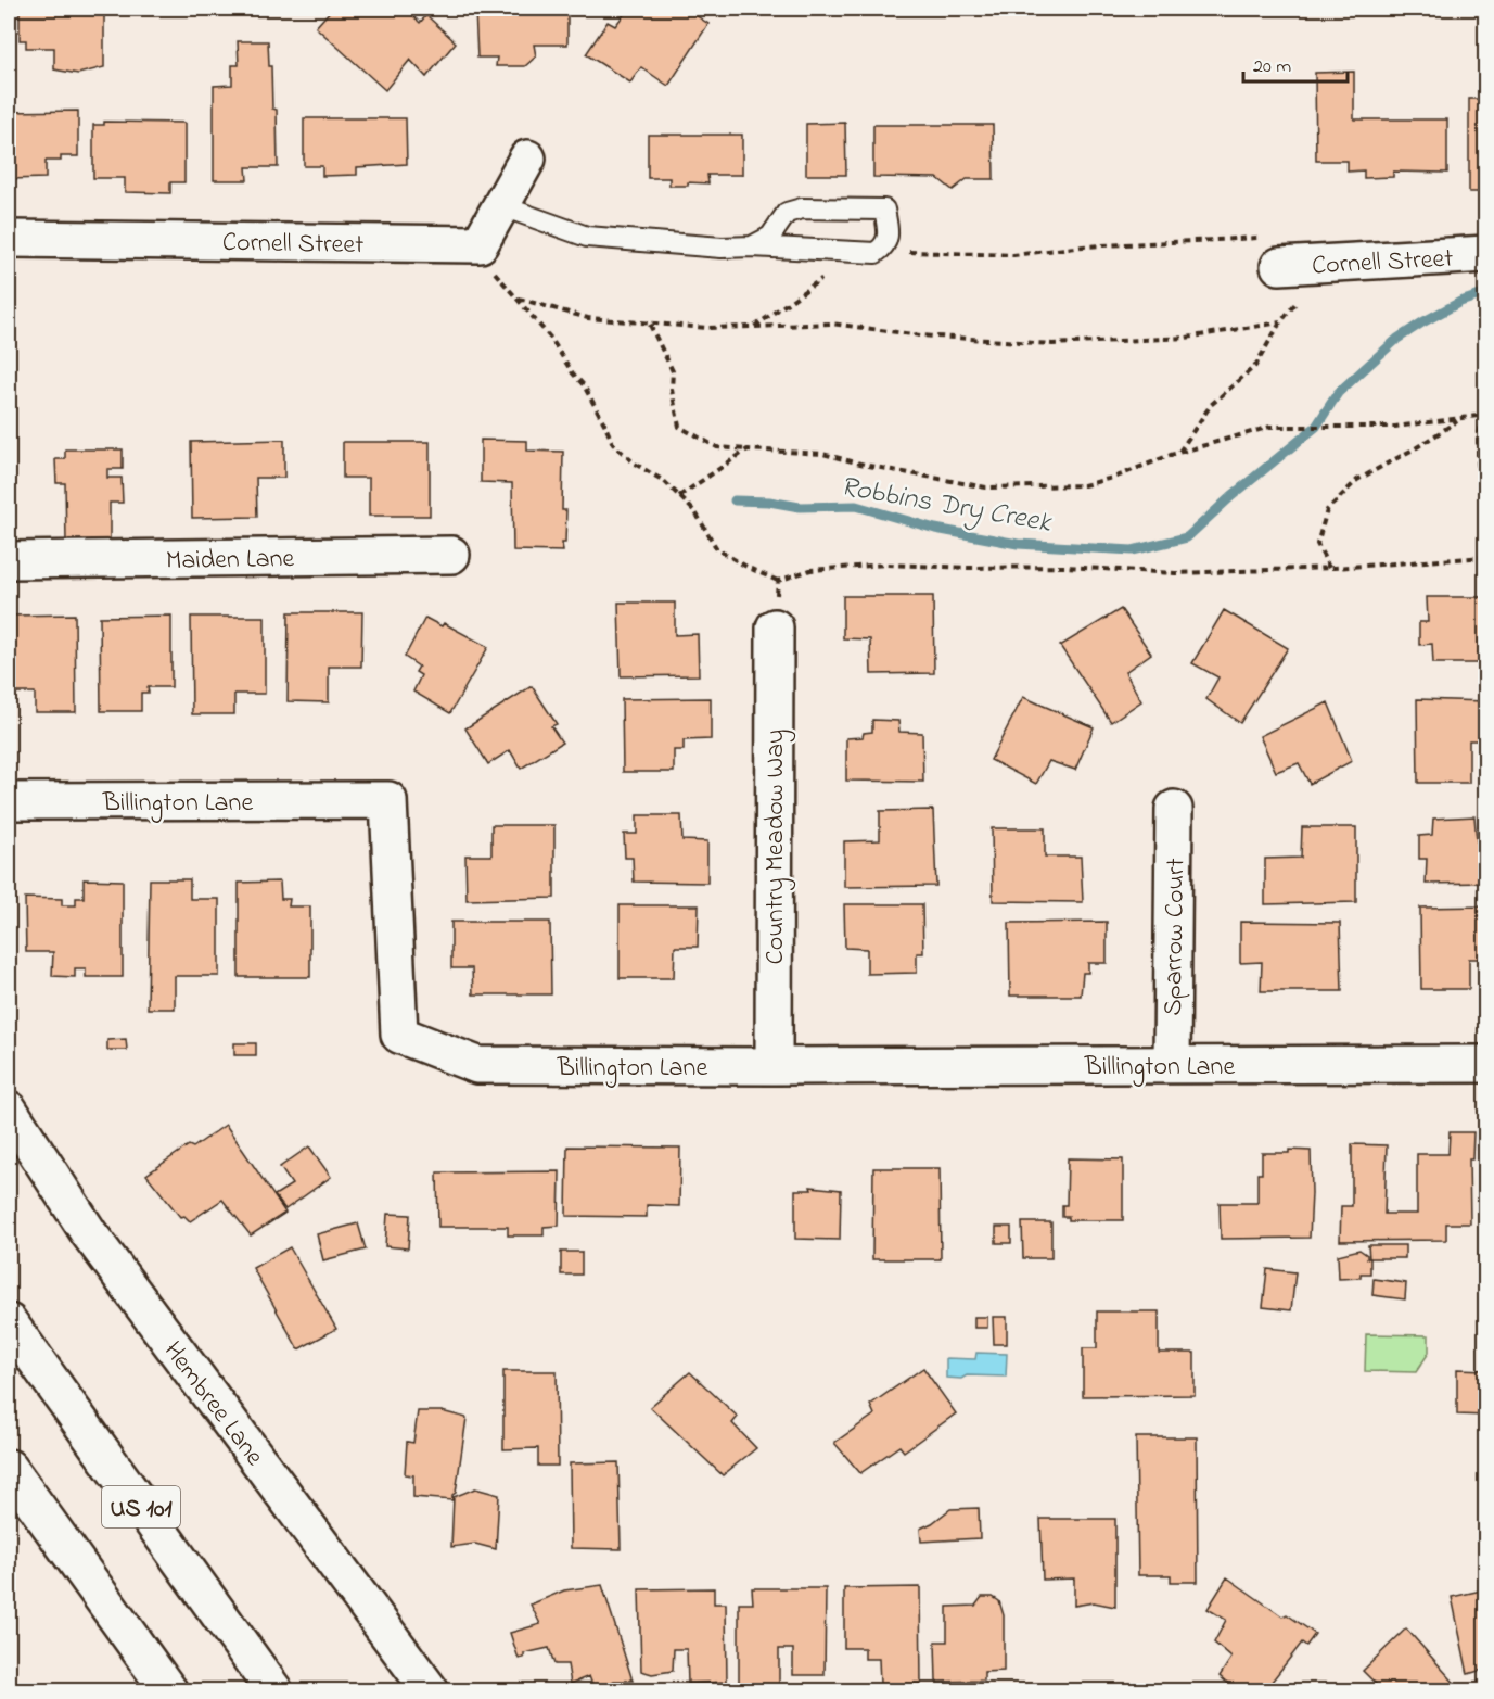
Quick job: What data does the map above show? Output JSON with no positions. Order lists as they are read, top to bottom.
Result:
{
  "streets": {
    "main road": [
      "Cornell Street",
      "Maiden Lane",
      "Billington Lane",
      "Country Meadow Way",
      "Sparrow Court",
      "Hembree Lane",
      "US 101"
    ]
  },
  "crossings": [
    ["Billington Lane", "Country Meadow Way"],
    ["Billington Lane", "Sparrow Court"]
  ],
  "water": ["Robbins Dry Creek"],
  "scale_bar": "20 m"
}
